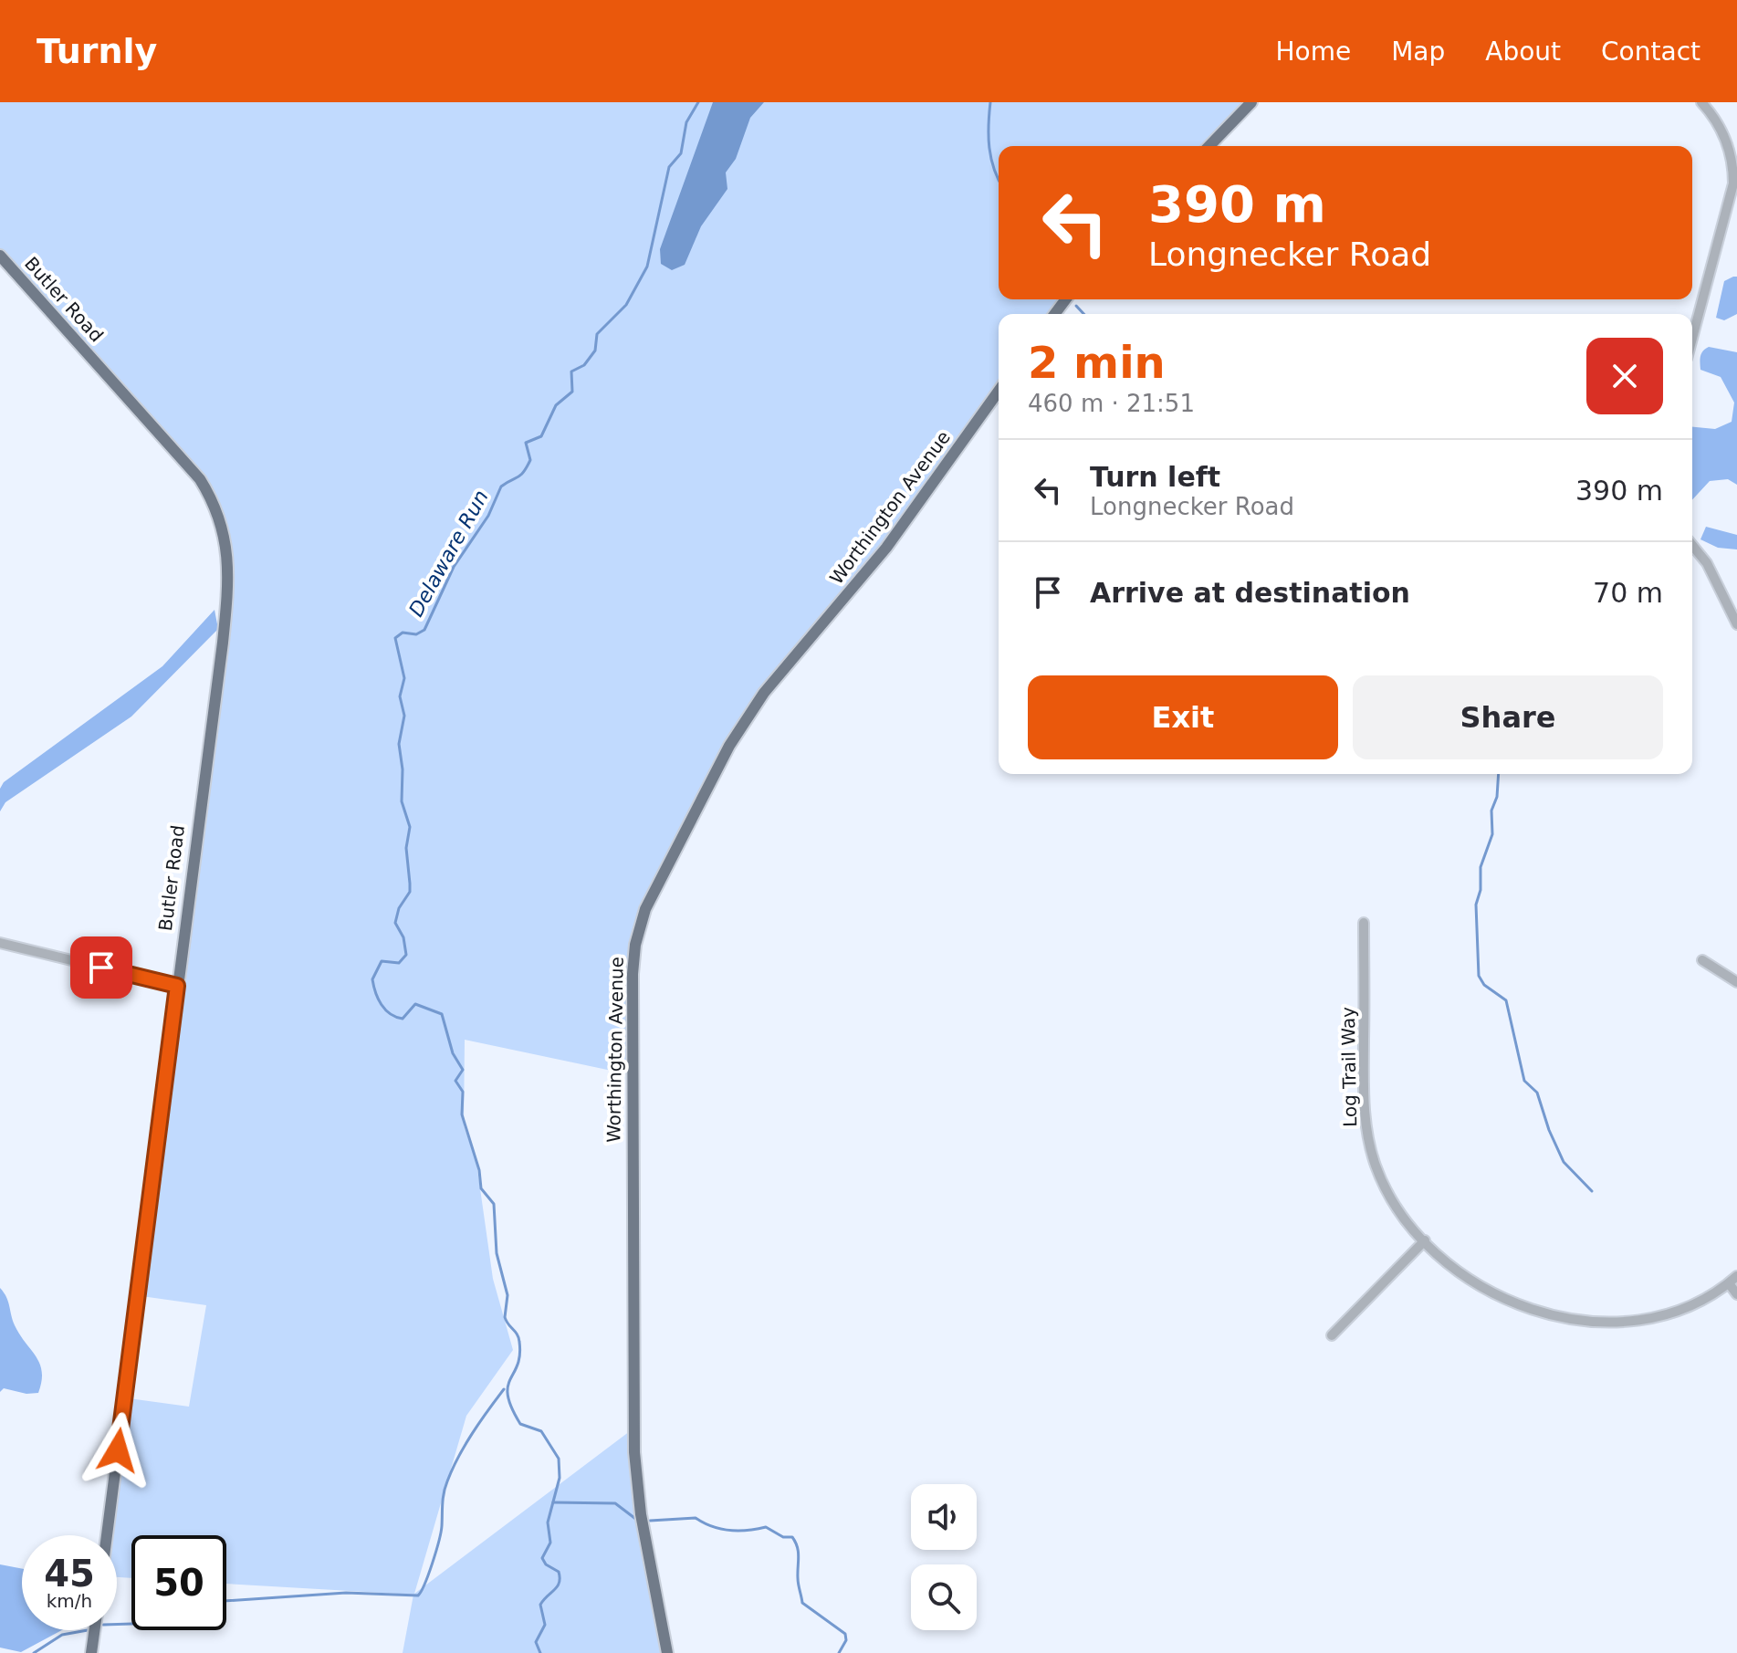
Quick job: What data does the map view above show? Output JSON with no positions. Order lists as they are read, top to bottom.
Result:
{
  "streets": {
    "main road": ["Butler Road", "Worthington Avenue"],
    "street": ["Log Trail Way"]
  },
  "water": ["Delaware Run"],
  "page": {
    "header": "Turnly",
    "nav": [
      "Home",
      "Map",
      "About",
      "Contact"
    ],
    "turn": ["390 m", "Longnecker Road"],
    "heading": ["2 min", "460 m · 21:51"],
    "list": [
      {
        "name": "Turn left",
        "note": "Longnecker Road",
        "value": "390 m"
      },
      {
        "name": "Arrive at destination",
        "value": "70 m"
      }
    ],
    "buttons": ["Exit", "Share"],
    "speed": "45 km/h",
    "limit": "50"
  }
}
